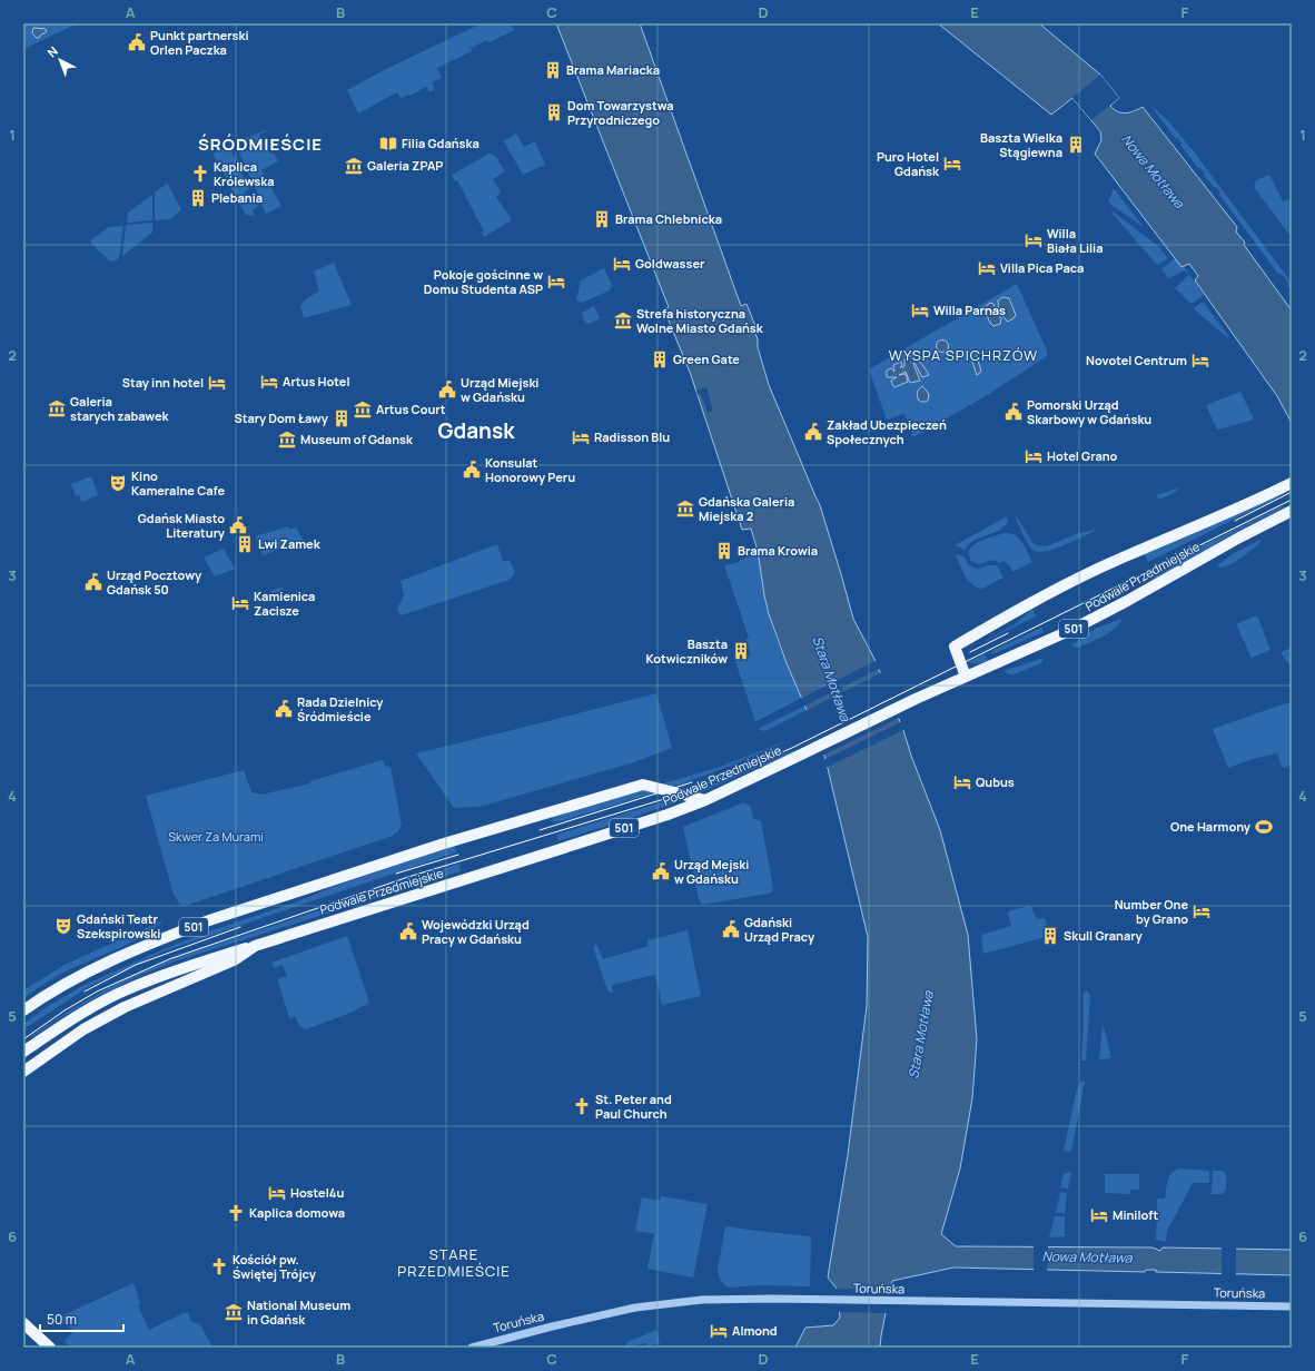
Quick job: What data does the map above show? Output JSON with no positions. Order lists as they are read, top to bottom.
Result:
{
  "streets": {
    "main road": ["Podwale Przedmiejskie", "501"],
    "street": ["Toruńska"]
  },
  "districts": [
    "ŚRÓDMIEŚCIE",
    "WYSPA SPICHRZÓW",
    "Gdansk",
    "STARE PRZEDMIEŚCIE"
  ],
  "water": ["Nowa Motława", "Stara Motława"],
  "parks": ["Skwer Za Murami"],
  "places": {
    "public building": [
      "Punkt partnerski Orlen Paczka",
      "Urząd Miejski w Gdańsku",
      "Pomorski Urząd Skarbowy w Gdańsku",
      "Zakład Ubezpieczeń Społecznych",
      "Konsulat Honorowy Peru",
      "Gdańsk Miasto Literatury",
      "Urząd Pocztowy Gdańsk 50",
      "Rada Dzielnicy Śródmieście",
      "Urząd Mejski w Gdańsku",
      "Gdański Urząd Pracy",
      "Wojewódzki Urząd Pracy w Gdańsku"
    ],
    "building": [
      "Brama Mariacka",
      "Dom Towarzystwa Przyrodniczego",
      "Baszta Wielka Stągiewna",
      "Plebania",
      "Brama Chlebnicka",
      "Green Gate",
      "Stary Dom Ławy",
      "Lwi Zamek",
      "Brama Krowia",
      "Baszta Kotwiczników",
      "Skull Granary"
    ],
    "library": ["Filia Gdańska"],
    "hotel": [
      "Puro Hotel Gdańsk",
      "Willa Biała Lilia",
      "Goldwasser",
      "Villa Pica Paca",
      "Pokoje gościnne w Domu Studenta ASP",
      "Willa Parnas",
      "Novotel Centrum",
      "Artus Hotel",
      "Stay inn hotel",
      "Radisson Blu",
      "Hotel Grano",
      "Kamienica Zacisze",
      "Qubus",
      "Number One by Grano",
      "Hostel4u",
      "Miniloft",
      "Almond"
    ],
    "museum": [
      "Galeria ZPAP",
      "Strefa historyczna Wolne Miasto Gdańsk",
      "Galeria starych zabawek",
      "Artus Court",
      "Museum of Gdansk",
      "Gdańska Galeria Miejska 2",
      "National Museum in Gdańsk"
    ],
    "church": [
      "Kaplica Królewska",
      "St. Peter and Paul Church",
      "Kaplica domowa",
      "Kościół pw. Świętej Trójcy"
    ],
    "theatre": ["Kino Kameralne Cafe", "Gdański Teatr Szekspirowski"],
    "sports": ["One Harmony"]
  },
  "scale_bar": "50 m",
  "north": "top left",
  "grid": {
    "columns": [
      "A",
      "B",
      "C",
      "D",
      "E",
      "F"
    ],
    "rows": [
      "1",
      "2",
      "3",
      "4",
      "5",
      "6"
    ]
  }
}
